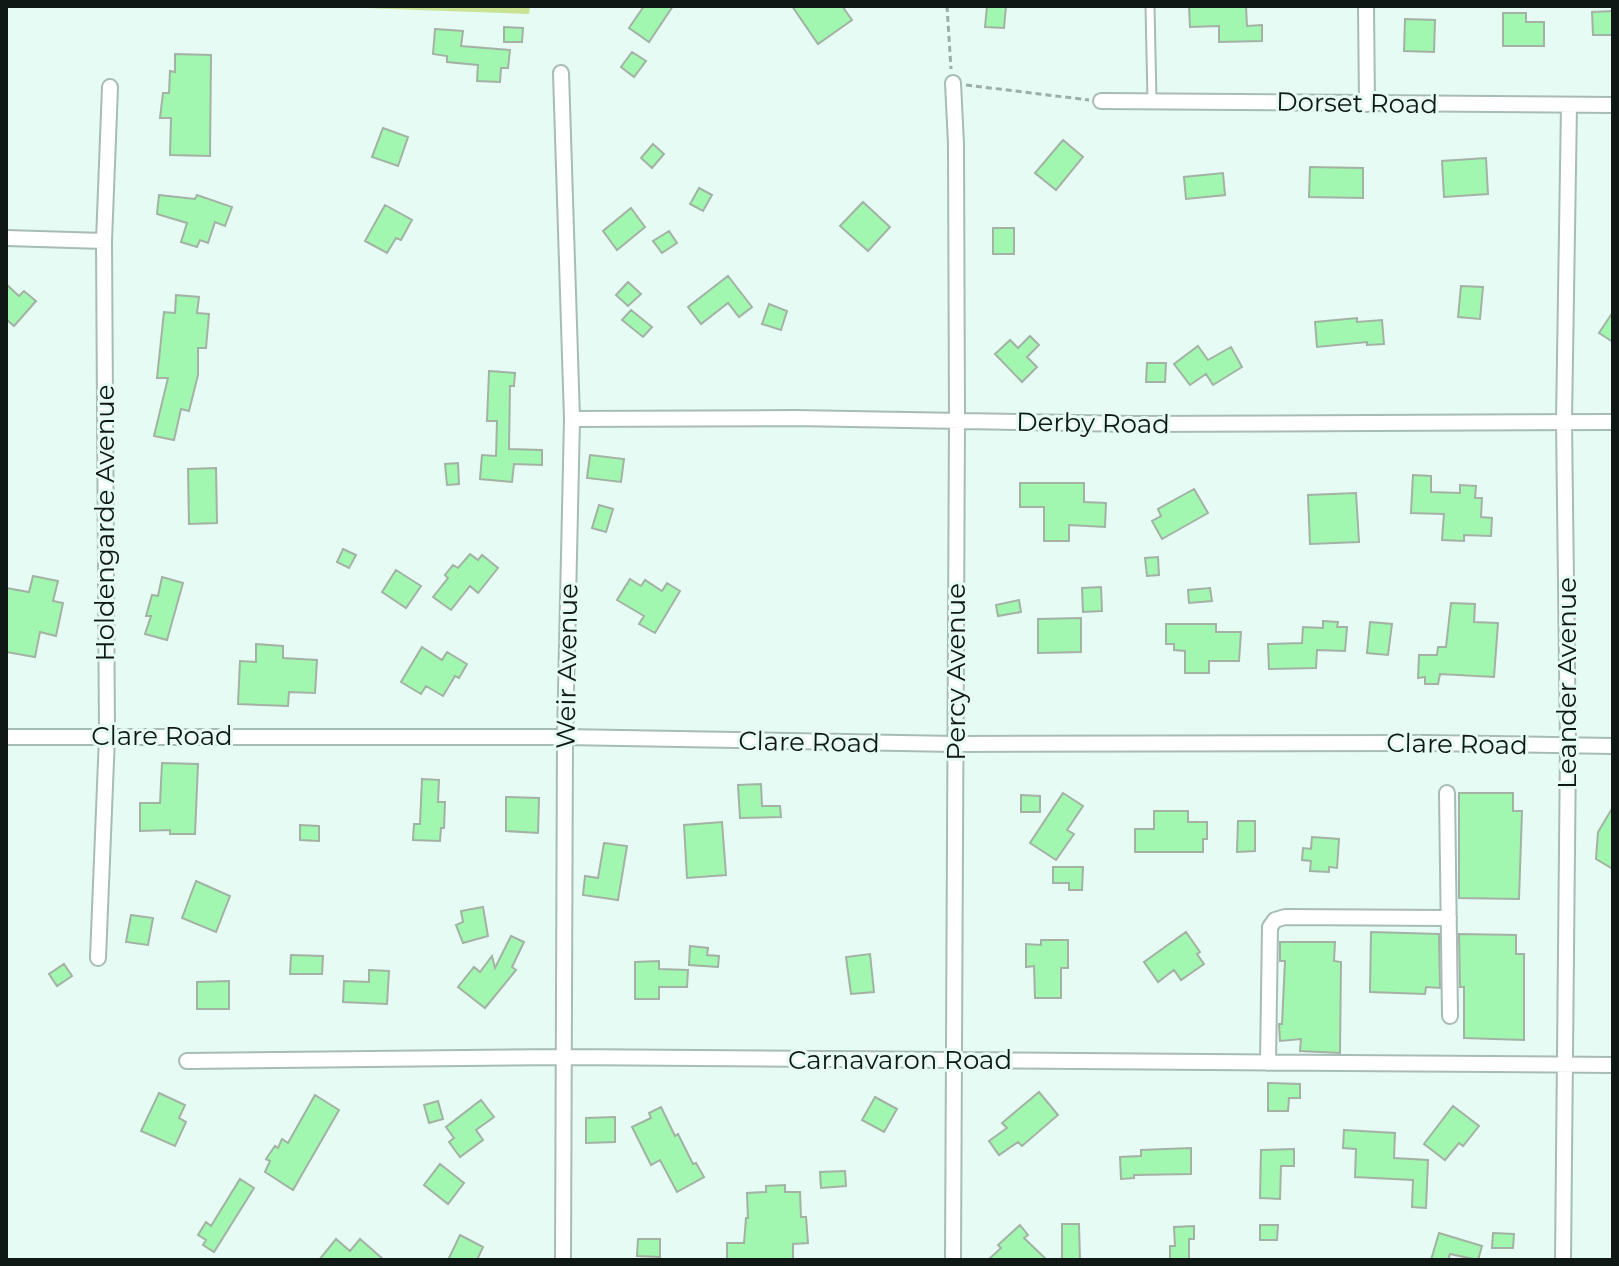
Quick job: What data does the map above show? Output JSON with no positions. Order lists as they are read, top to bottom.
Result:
{
  "streets": {
    "street": [
      "Dorset Road",
      "Derby Road",
      "Holdengarde Avenue",
      "Weir Avenue",
      "Percy Avenue",
      "Leander Avenue",
      "Clare Road",
      "Carnavaron Road"
    ]
  },
  "crossings": [
    ["Dorset Road", "Leander Avenue"],
    ["Derby Road", "Weir Avenue"],
    ["Derby Road", "Percy Avenue"],
    ["Derby Road", "Leander Avenue"],
    ["Holdengarde Avenue", "Clare Road"],
    ["Weir Avenue", "Clare Road"],
    ["Weir Avenue", "Carnavaron Road"],
    ["Percy Avenue", "Clare Road"],
    ["Percy Avenue", "Carnavaron Road"],
    ["Leander Avenue", "Clare Road"],
    ["Leander Avenue", "Carnavaron Road"]
  ]
}
